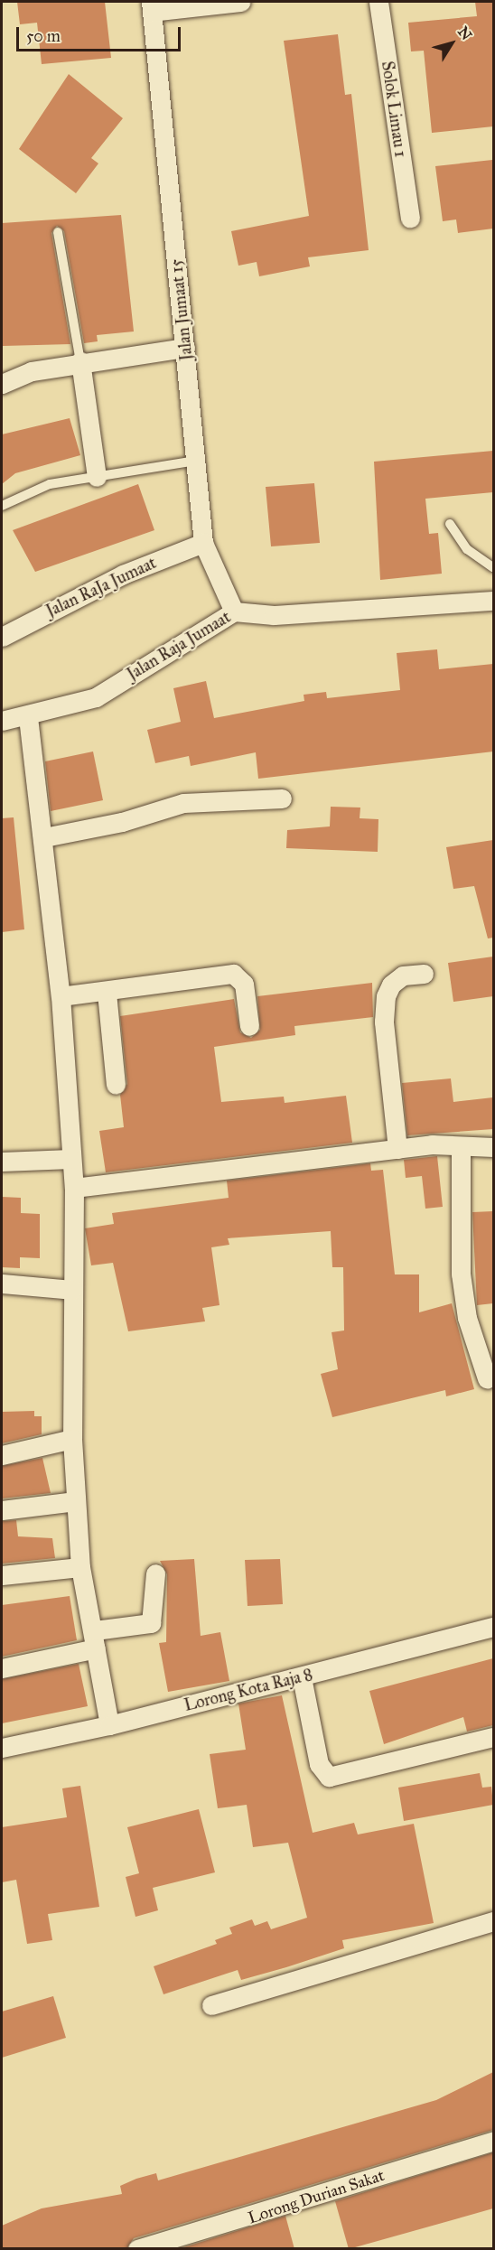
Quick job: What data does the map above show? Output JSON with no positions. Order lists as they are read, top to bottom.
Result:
{
  "streets": {
    "street": [
      "Solok Limau 1",
      "Jalan Jumaat 15",
      "Jalan RaJa Jumaat",
      "Jalan Raja Jumaat",
      "Lorong Kota Raja 8",
      "Lorong Durian Sakat"
    ]
  },
  "crossings": [
    ["Jalan Jumaat 15", "Jalan RaJa Jumaat"],
    ["Jalan Jumaat 15", "Jalan Raja Jumaat"]
  ],
  "scale_bar": "50 m",
  "north": "top right"
}
